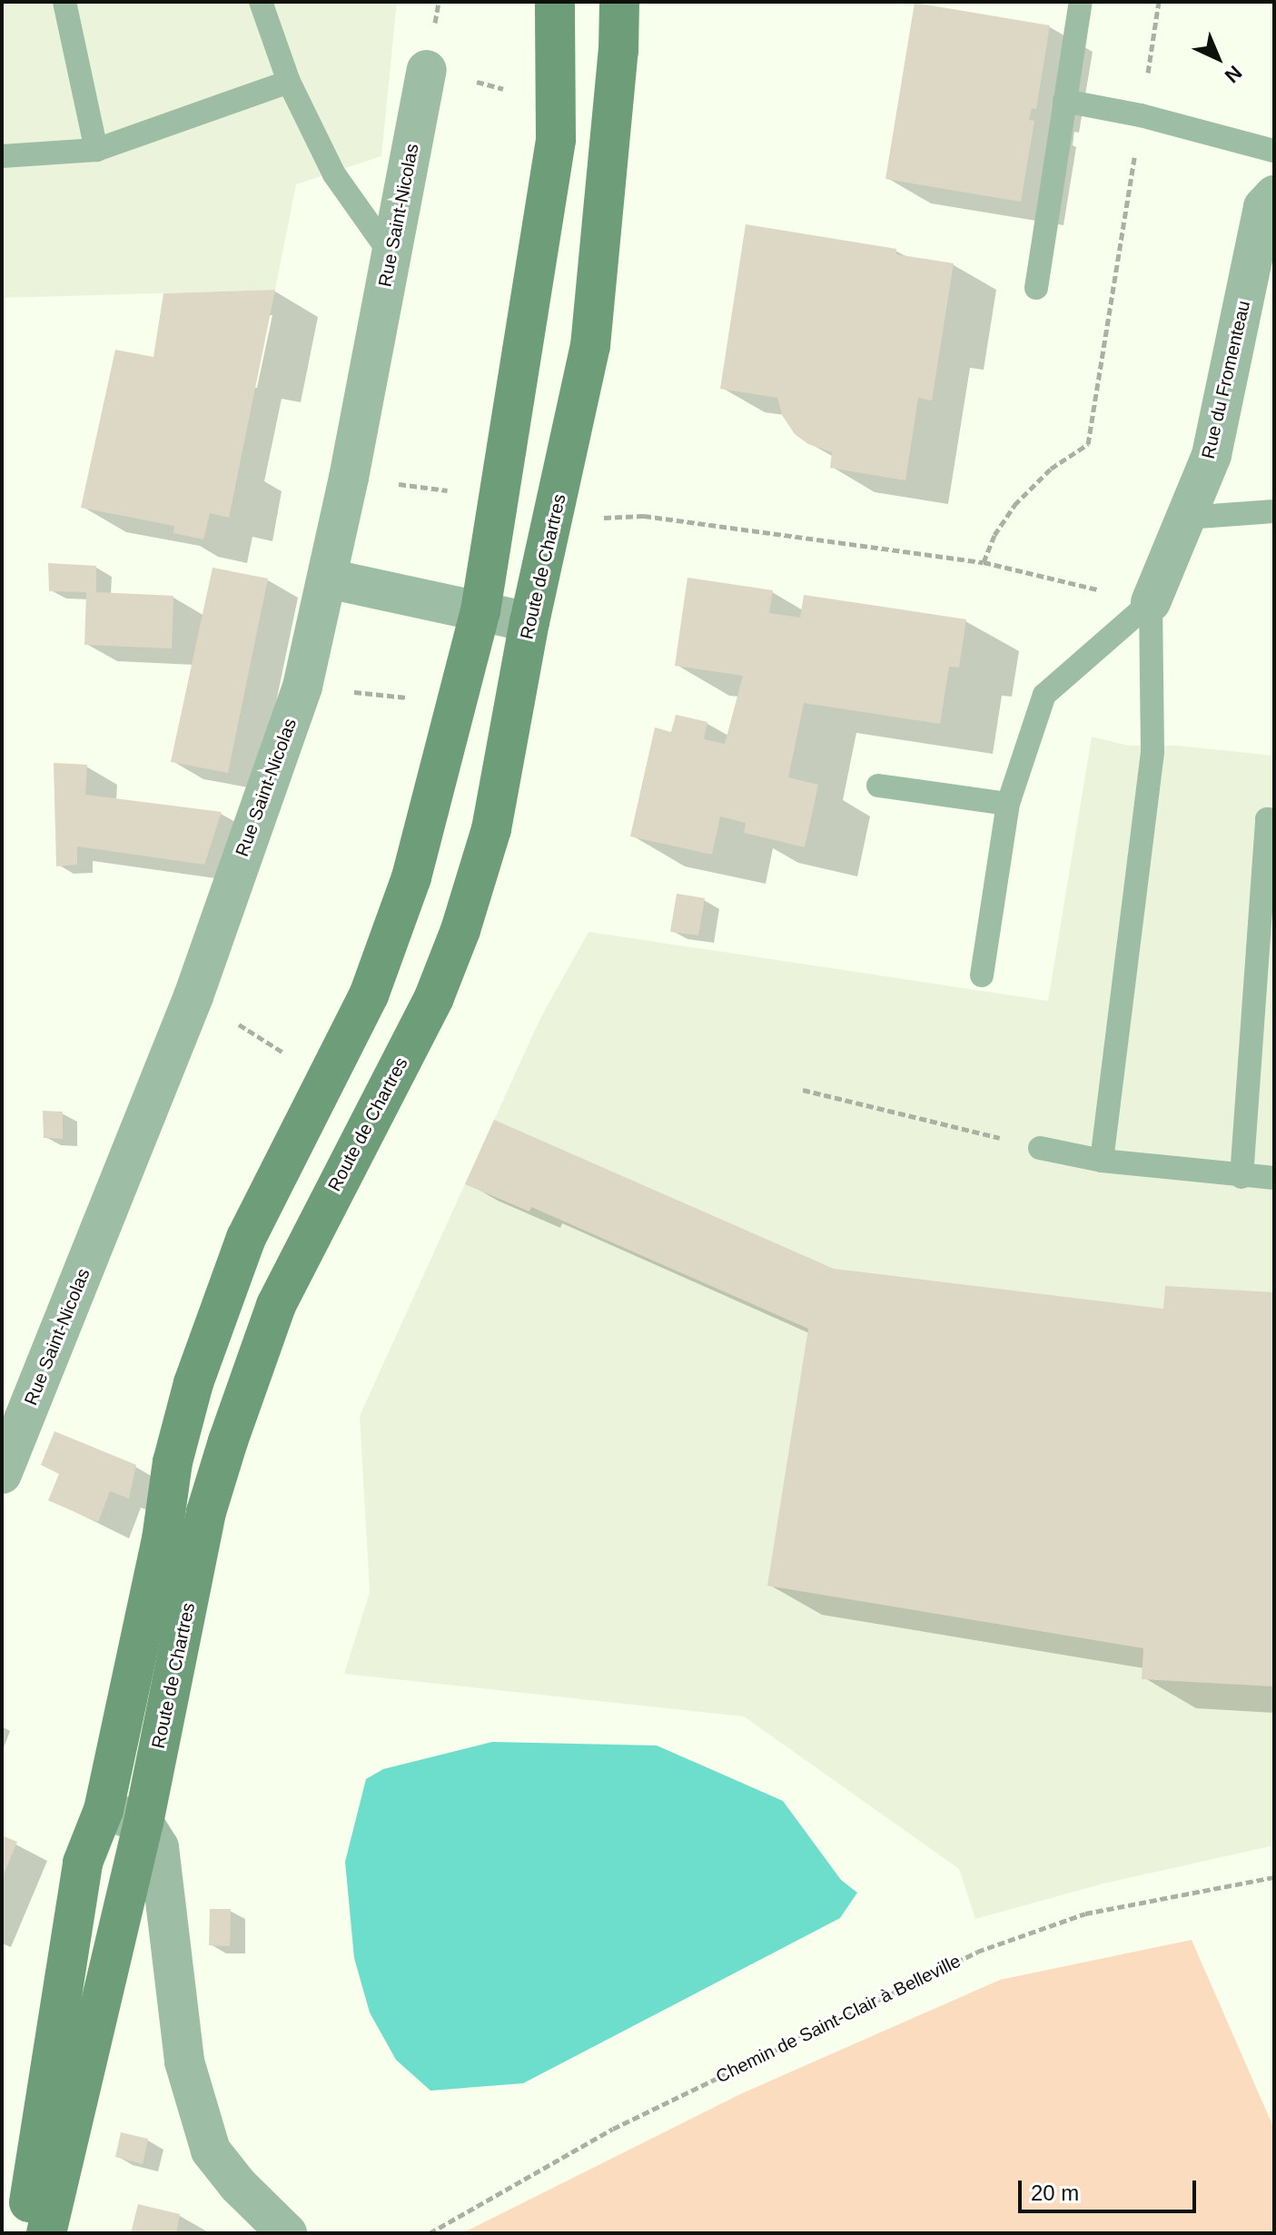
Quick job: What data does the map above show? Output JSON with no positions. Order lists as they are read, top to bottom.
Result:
{
  "streets": {
    "main road": ["Route de Chartres"],
    "street": ["Rue Saint-Nicolas", "Rue du Fromenteau"],
    "path": ["Chemin de Saint-Clair à Belleville"]
  },
  "scale_bar": "20 m",
  "north": "bottom right"
}
